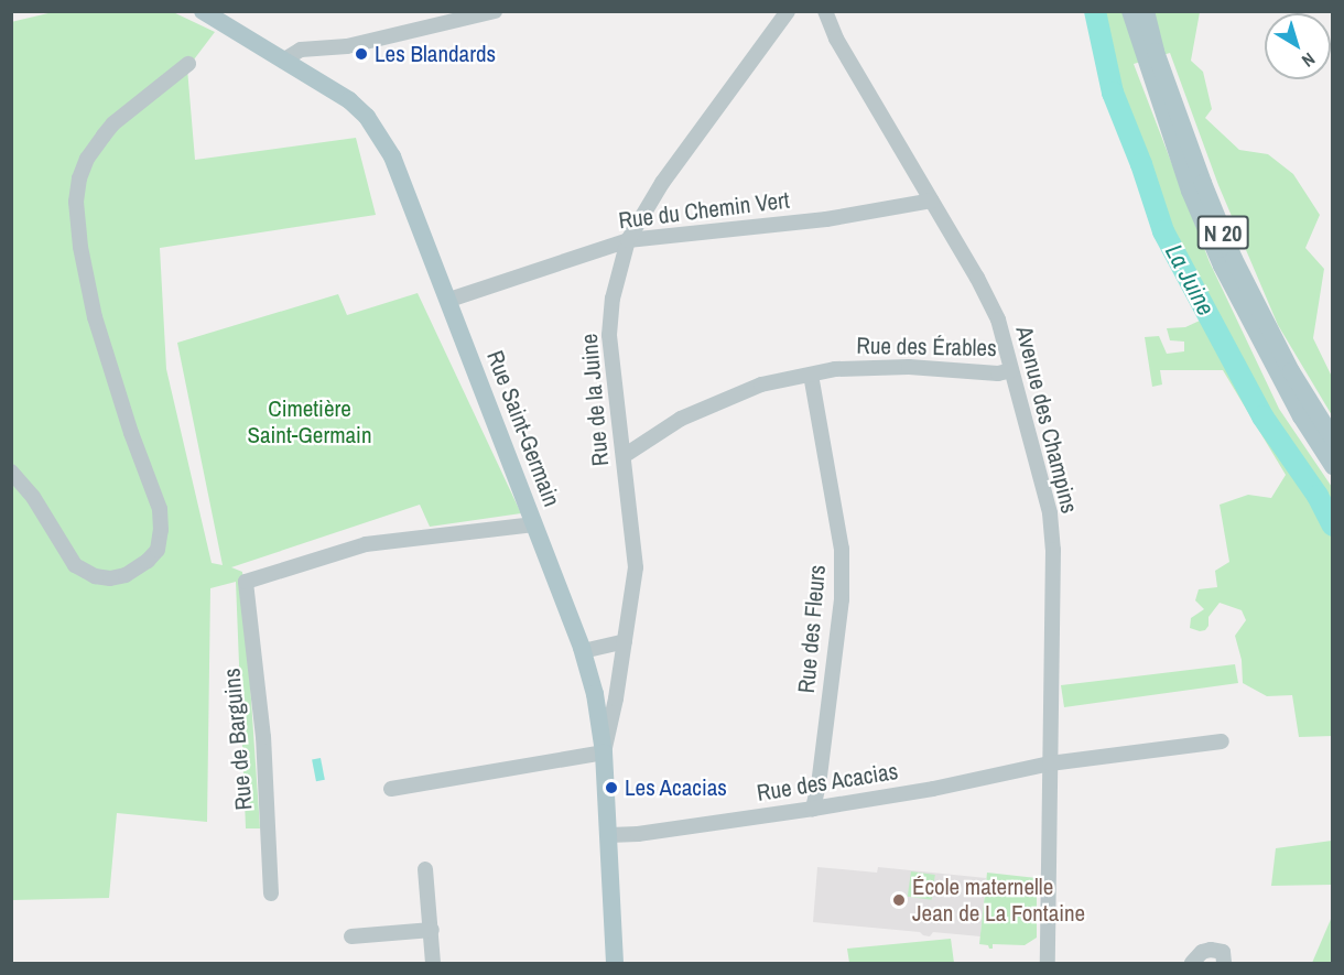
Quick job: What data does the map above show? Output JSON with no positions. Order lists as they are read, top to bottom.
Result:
{
  "streets": {
    "main road": ["N 20", "Rue Saint-Germain"],
    "street": [
      "Rue du Chemin Vert",
      "Rue des Érables",
      "Rue de la Juine",
      "Avenue des Champins",
      "Rue des Fleurs",
      "Rue de Barguins",
      "Rue des Acacias"
    ]
  },
  "crossings": [
    ["Rue du Chemin Vert", "Rue de la Juine"],
    ["Rue du Chemin Vert", "Avenue des Champins"],
    ["Rue du Chemin Vert", "Rue Saint-Germain"],
    ["Rue des Érables", "Rue de la Juine"],
    ["Rue des Érables", "Avenue des Champins"],
    ["Rue des Érables", "Rue des Fleurs"],
    ["Rue de la Juine", "Rue Saint-Germain"],
    ["Avenue des Champins", "Rue des Acacias"],
    ["Rue Saint-Germain", "Rue de Barguins"],
    ["Rue Saint-Germain", "Rue des Acacias"],
    ["Rue des Fleurs", "Rue des Acacias"]
  ],
  "water": ["La Juine"],
  "parks": ["Cimetière Saint-Germain"],
  "places": ["Les Blandards", "Les Acacias", "École maternelle Jean de La Fontaine"],
  "north": "bottom right"
}
